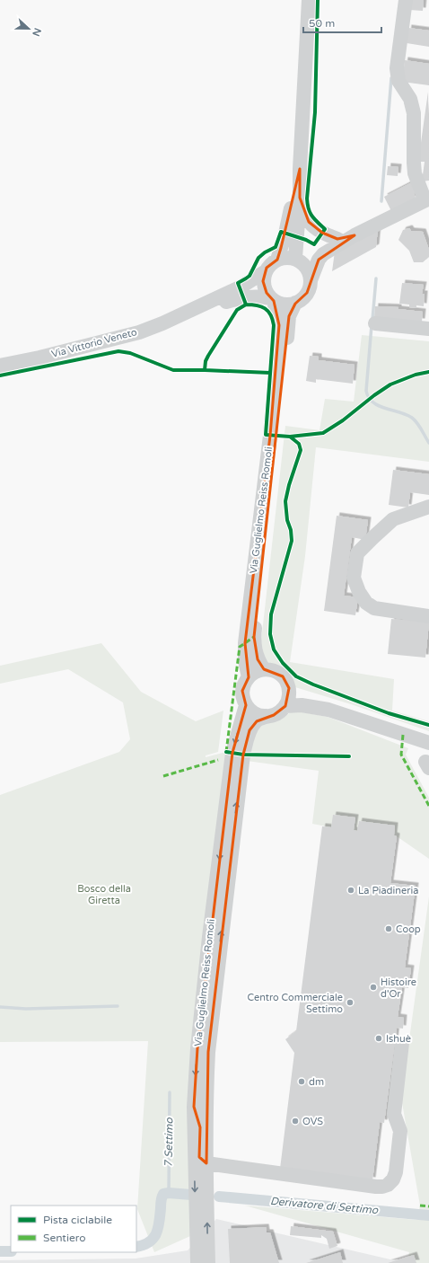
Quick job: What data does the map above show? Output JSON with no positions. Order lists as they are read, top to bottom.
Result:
{
  "streets": {
    "street": ["Via Vittorio Veneto", "Via Guglielmo Reiss Romoli"]
  },
  "water": ["7 Settimo", "Derivatore di Settimo"],
  "parks": ["Bosco della Giretta"],
  "places": [
    "La Piadineria",
    "Coop",
    "Histoire d'Or",
    "Centro Commerciale Settimo",
    "Ishuè",
    "dm",
    "OVS"
  ],
  "legend": ["Pista ciclabile", "Sentiero"],
  "scale_bar": "50 m",
  "north": "right"
}
